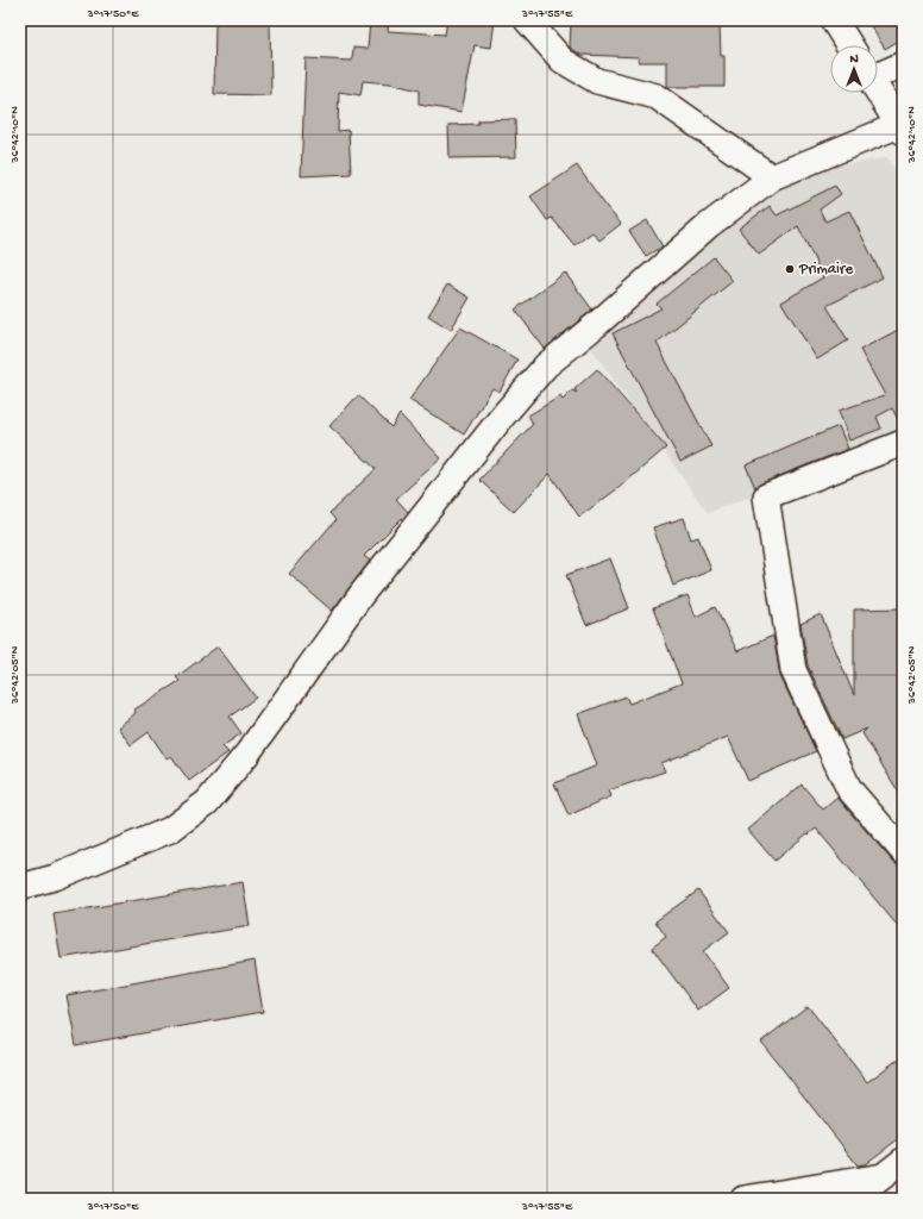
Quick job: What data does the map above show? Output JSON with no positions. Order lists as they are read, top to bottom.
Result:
{
  "places": ["Primaire"],
  "north": "top",
  "coordinates": [
    "3°17'50\"E",
    "3°17'55\"E",
    "36°42'10\"N",
    "36°42'05\"N"
  ]
}
